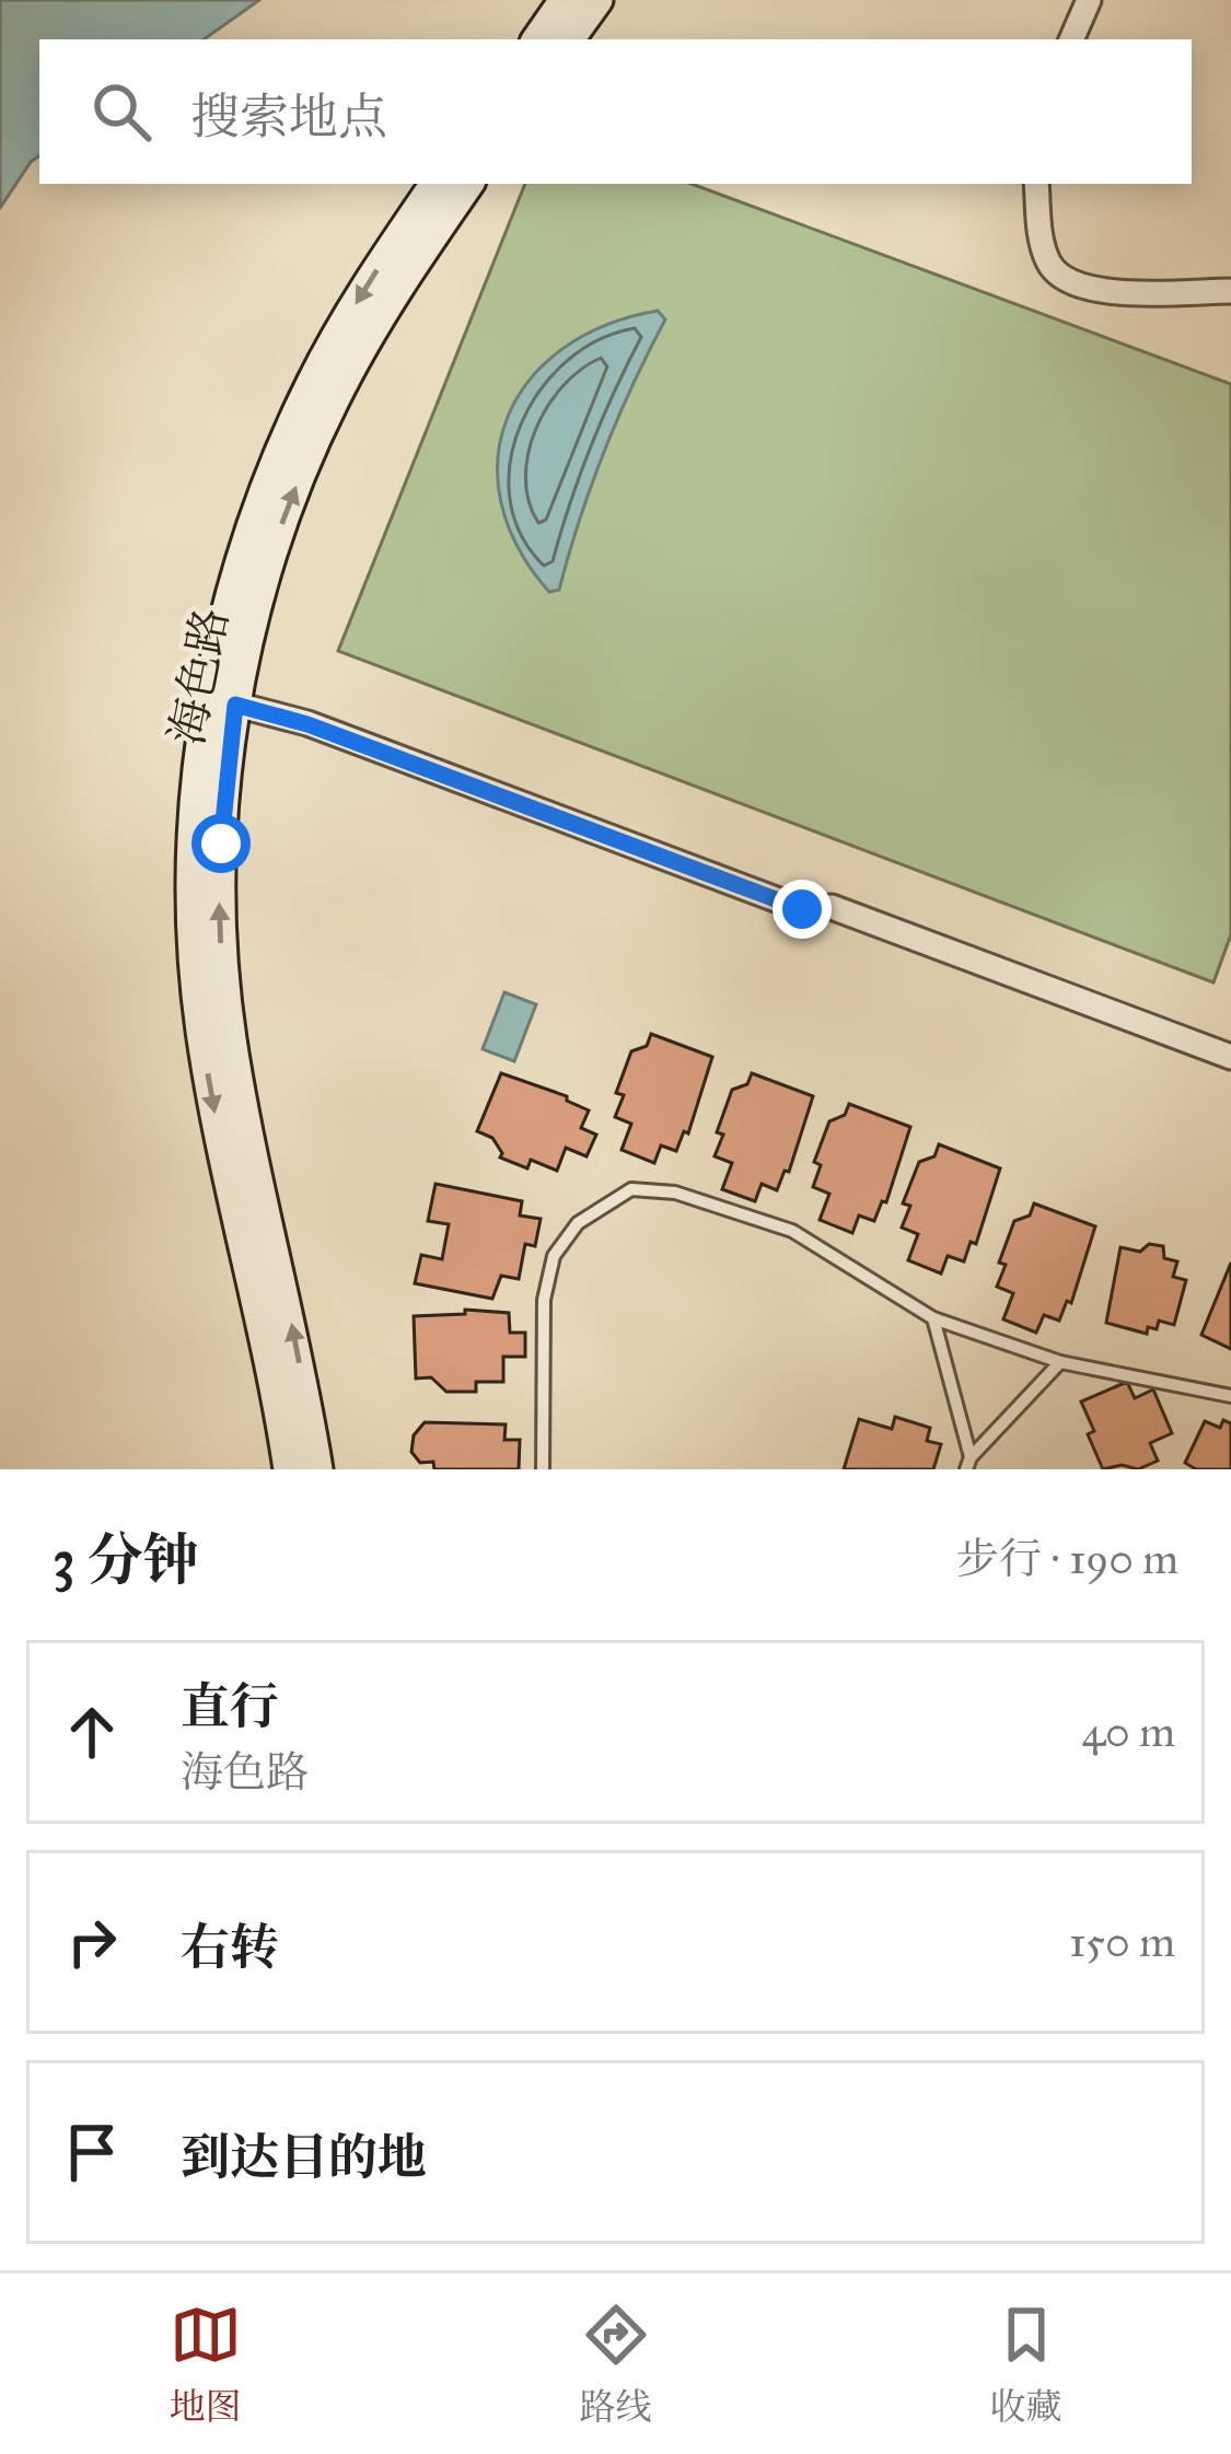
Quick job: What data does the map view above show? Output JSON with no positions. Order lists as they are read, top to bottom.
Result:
{
  "streets": {
    "street": ["海色路"]
  },
  "page": {
    "search": "搜索地点",
    "heading": ["3 分钟", "步行 · 190 m"],
    "list": [
      ["直行", "海色路", "40 m"],
      ["右转", "150 m"],
      "到达目的地"
    ],
    "nav": ["地图", "路线", "收藏"]
  }
}
